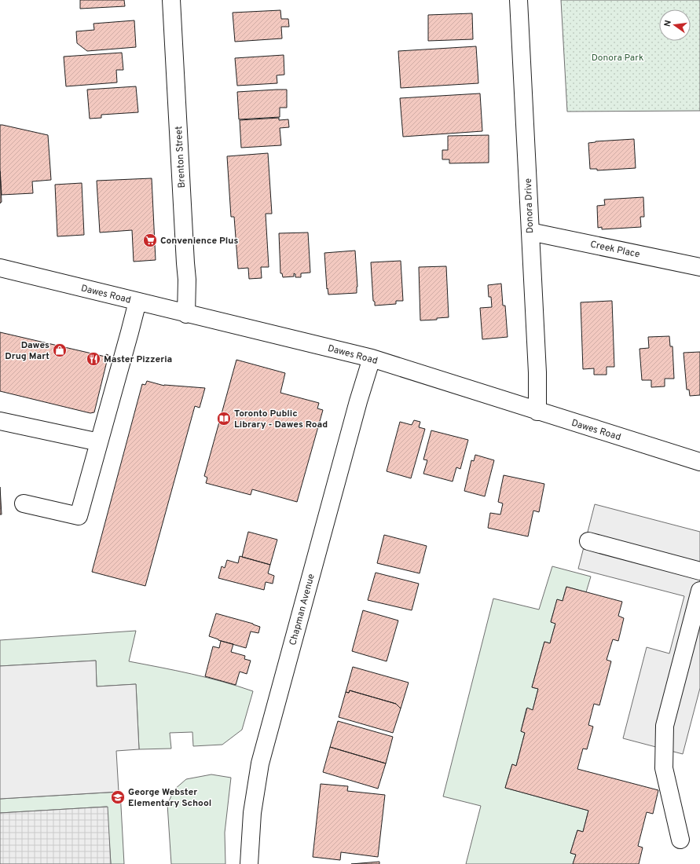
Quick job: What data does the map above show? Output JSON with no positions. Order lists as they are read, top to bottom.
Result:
{
  "streets": {
    "street": [
      "Brenton Street",
      "Donora Drive",
      "Creek Place",
      "Dawes Road",
      "Chapman Avenue"
    ]
  },
  "crossings": [
    ["Brenton Street", "Dawes Road"],
    ["Donora Drive", "Creek Place"],
    ["Donora Drive", "Dawes Road"],
    ["Dawes Road", "Chapman Avenue"]
  ],
  "parks": ["Donora Park"],
  "places": {
    "supermarket": ["Convenience Plus"],
    "shop": ["Dawes Drug Mart"],
    "restaurant": ["Master Pizzeria"],
    "library": ["Toronto Public Library - Dawes Road"],
    "school or university": ["George Webster Elementary School"]
  },
  "north": "left"
}
